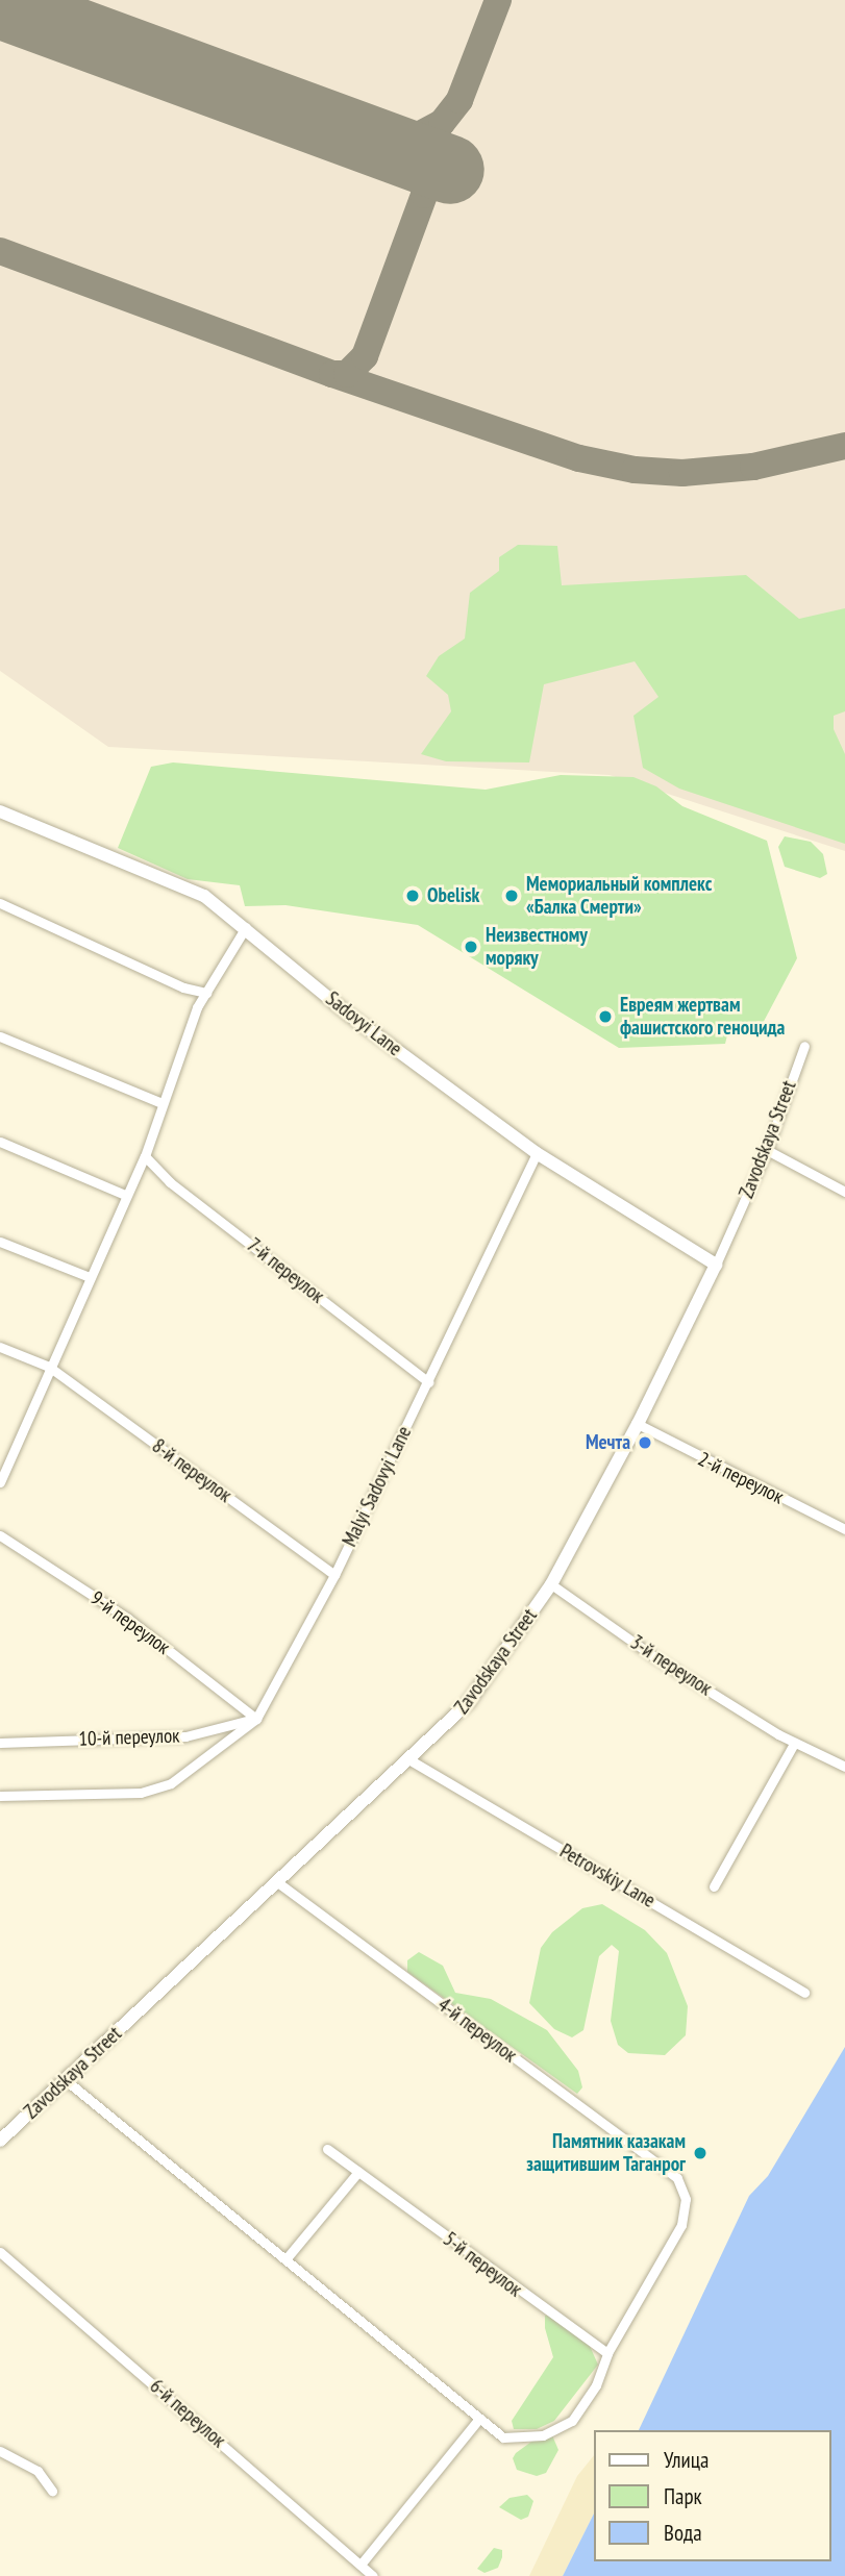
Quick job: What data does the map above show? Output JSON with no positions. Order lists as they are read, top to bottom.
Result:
{
  "streets": {
    "street": [
      "Sadovyi Lane",
      "Zavodskaya Street",
      "7-й переулок",
      "8-й переулок",
      "2-й переулок",
      "Malyi Sadovyi Lane",
      "9-й переулок",
      "3-й переулок",
      "10-й переулок",
      "Petrovskiy Lane",
      "4-й переулок",
      "5-й переулок",
      "6-й переулок"
    ]
  },
  "crossings": [
    ["Sadovyi Lane", "Zavodskaya Street"],
    ["Sadovyi Lane", "Malyi Sadovyi Lane"],
    ["Zavodskaya Street", "2-й переулок"],
    ["Zavodskaya Street", "3-й переулок"],
    ["Zavodskaya Street", "Petrovskiy Lane"],
    ["Zavodskaya Street", "4-й переулок"],
    ["7-й переулок", "Malyi Sadovyi Lane"],
    ["8-й переулок", "Malyi Sadovyi Lane"],
    ["Malyi Sadovyi Lane", "9-й переулок"],
    ["Malyi Sadovyi Lane", "10-й переулок"],
    ["9-й переулок", "10-й переулок"],
    ["4-й переулок", "5-й переулок"]
  ],
  "places": [
    "Obelisk",
    "Мемориальный комплекс «Балка Смерти»",
    "Неизвестному моряку",
    "Евреям жертвам фашистского геноцида",
    "Мечта",
    "Памятник казакам защитившим Таганрог"
  ],
  "legend": ["Улица", "Парк", "Вода"]
}
